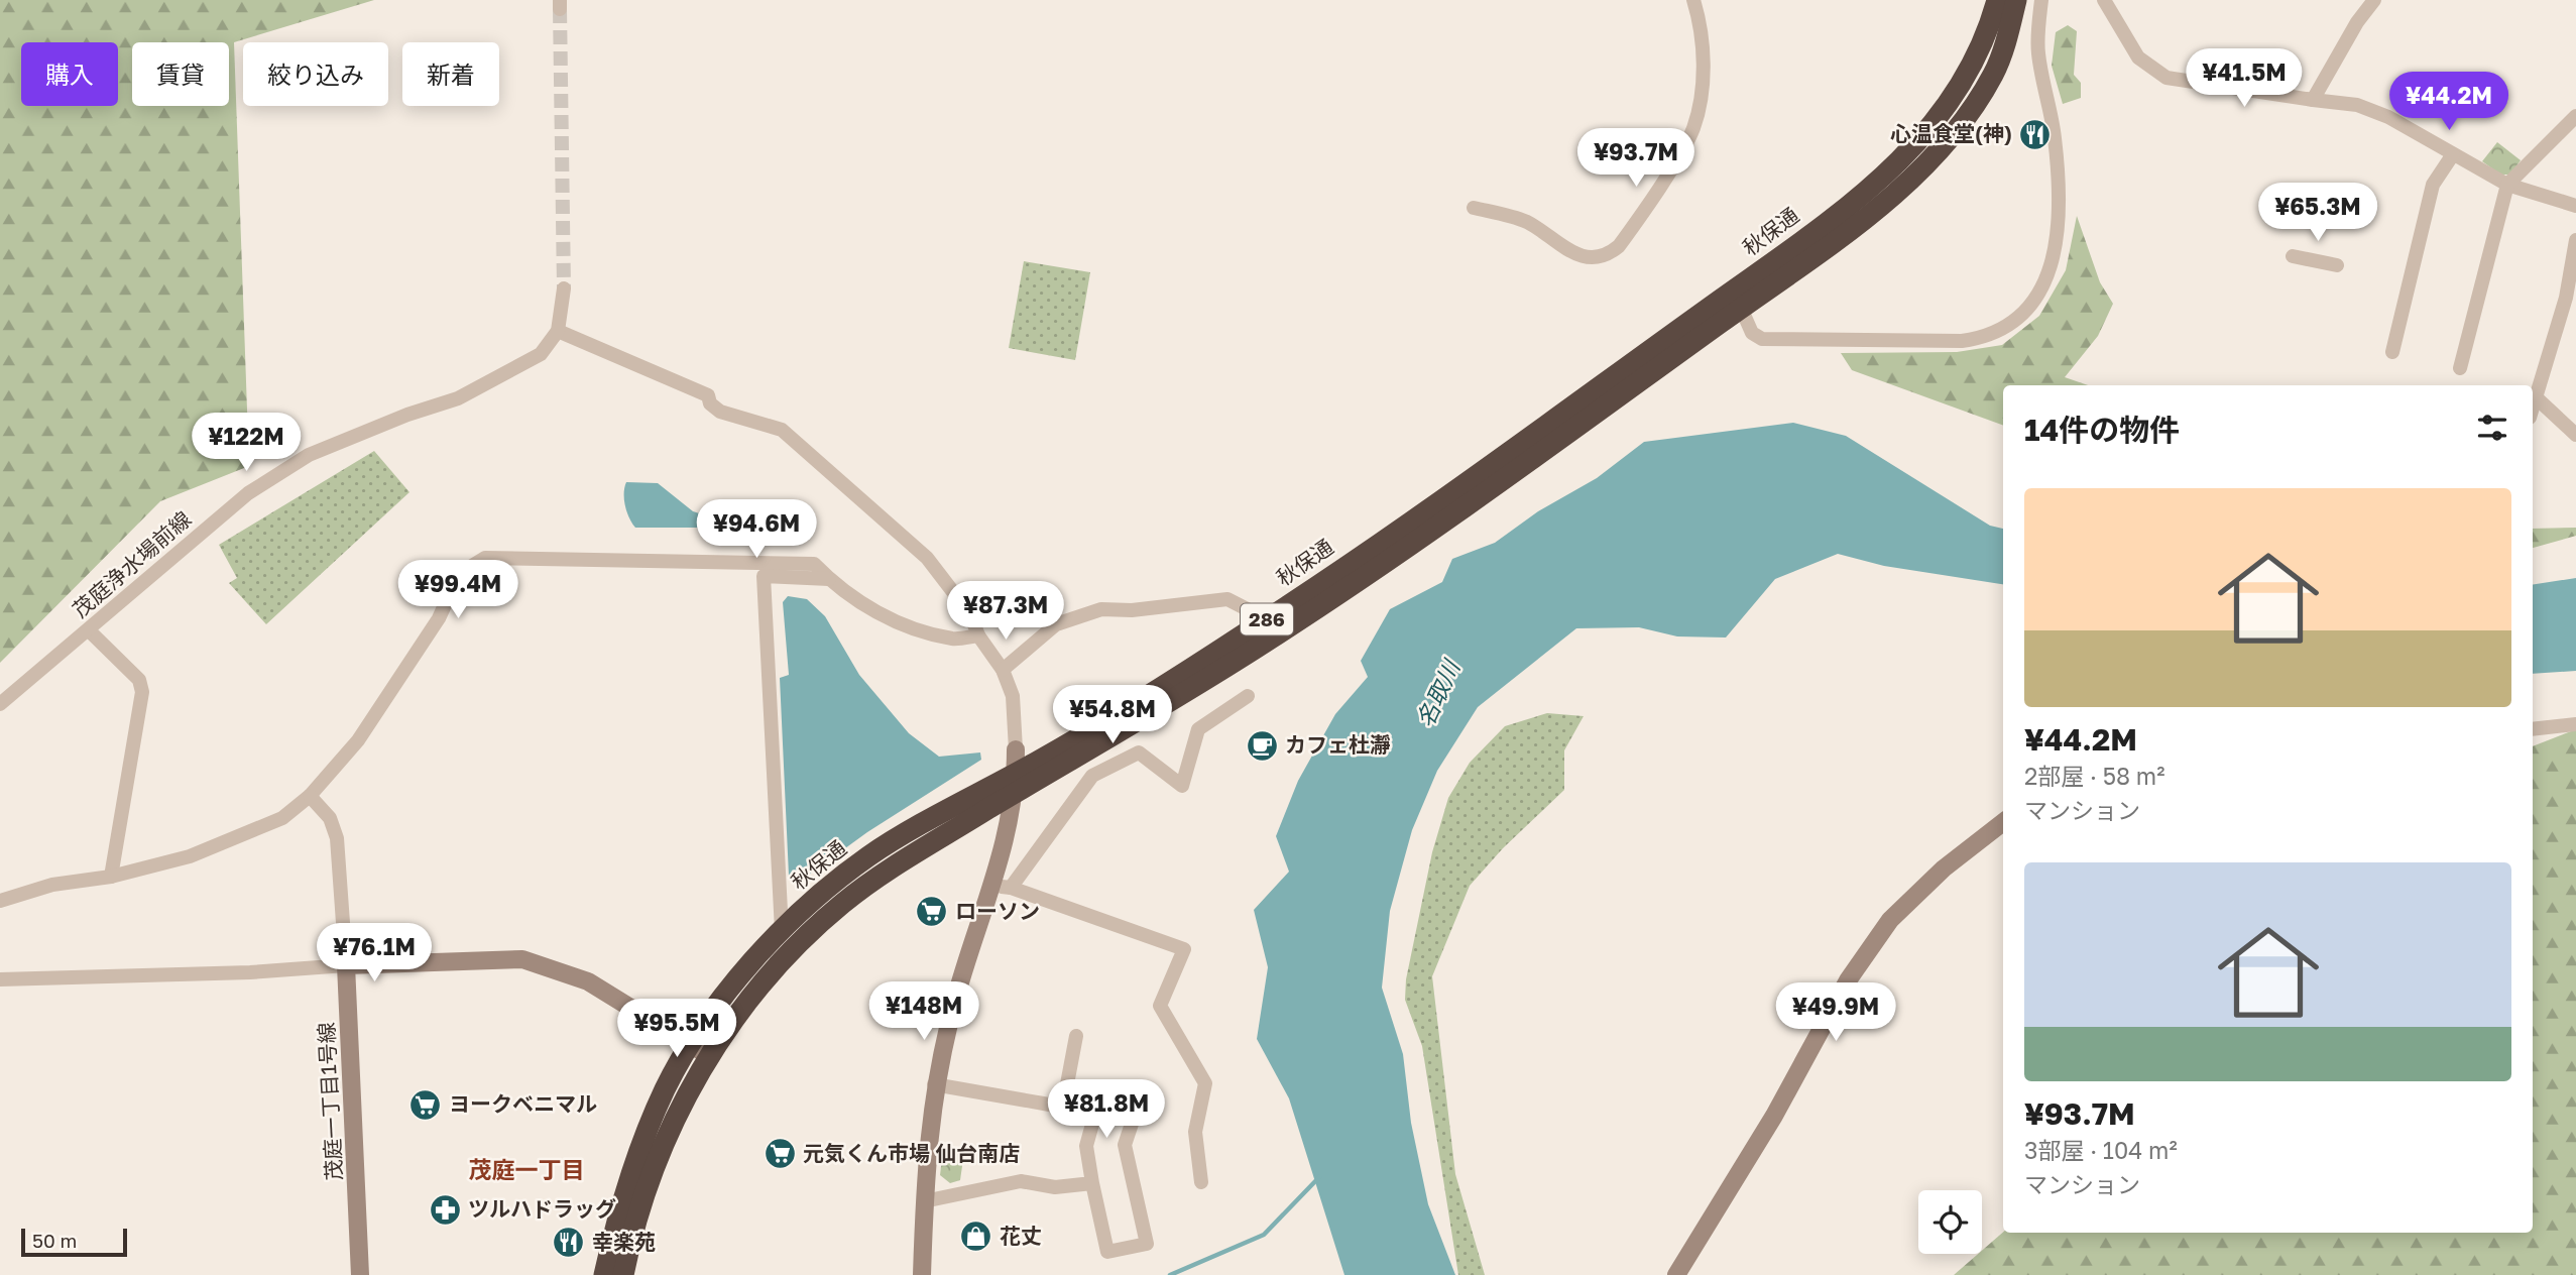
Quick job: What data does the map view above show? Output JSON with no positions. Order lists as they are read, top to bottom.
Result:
{
  "streets": {
    "highway": ["秋保通", "286"],
    "street": ["茂庭浄水場前線", "茂庭一丁目1号線"]
  },
  "districts": ["茂庭一丁目"],
  "water": ["名取川"],
  "places": {
    "restaurant": ["心温食堂(神)", "幸楽苑"],
    "cafe": ["カフェ杜瀞"],
    "supermarket": ["ローソン", "ヨークベニマル", "元気くん市場 仙台南店"],
    "pharmacy": ["ツルハドラッグ"],
    "shop": ["花丈"]
  },
  "scale_bar": "50 m",
  "page": {
    "chip": [
      "購入",
      "賃貸",
      "絞り込み",
      "新着"
    ],
    "price": [
      "¥41.5M",
      "¥44.2M",
      "¥93.7M",
      "¥65.3M",
      "¥122M",
      "¥94.6M",
      "¥99.4M",
      "¥87.3M",
      "¥54.8M",
      "¥76.1M",
      "¥148M",
      "¥49.9M",
      "¥95.5M",
      "¥81.8M"
    ],
    "heading": "14件の物件",
    "list": [
      {
        "name": "¥44.2M",
        "note": "2部屋 · 58 m² · マンション"
      },
      {
        "name": "¥93.7M",
        "note": "3部屋 · 104 m² · マンション"
      }
    ],
    "scale": "50 m"
  }
}
